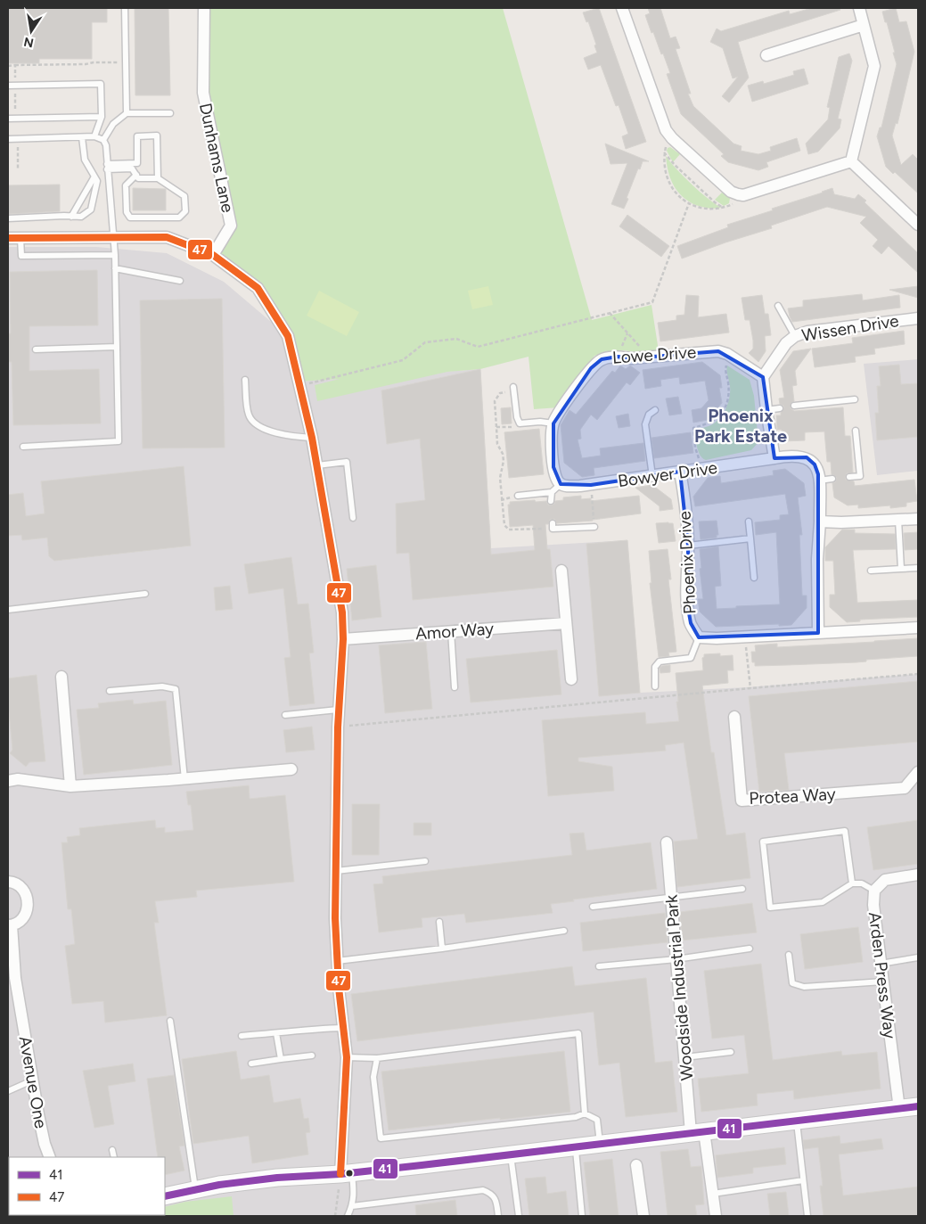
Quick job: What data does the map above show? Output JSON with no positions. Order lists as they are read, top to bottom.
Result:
{
  "streets": {
    "street": [
      "Dunhams Lane",
      "Wissen Drive",
      "Lowe Drive",
      "Bowyer Drive",
      "Phoenix Drive",
      "Amor Way",
      "Protea Way",
      "Arden Press Way",
      "Woodside Industrial Park",
      "Avenue One"
    ]
  },
  "crossings": [
    ["Wissen Drive", "Lowe Drive"],
    ["Bowyer Drive", "Phoenix Drive"]
  ],
  "districts": ["Phoenix Park Estate"],
  "lines": ["transit line 47", "transit line 41"],
  "legend": ["41", "47"],
  "north": "bottom"
}
